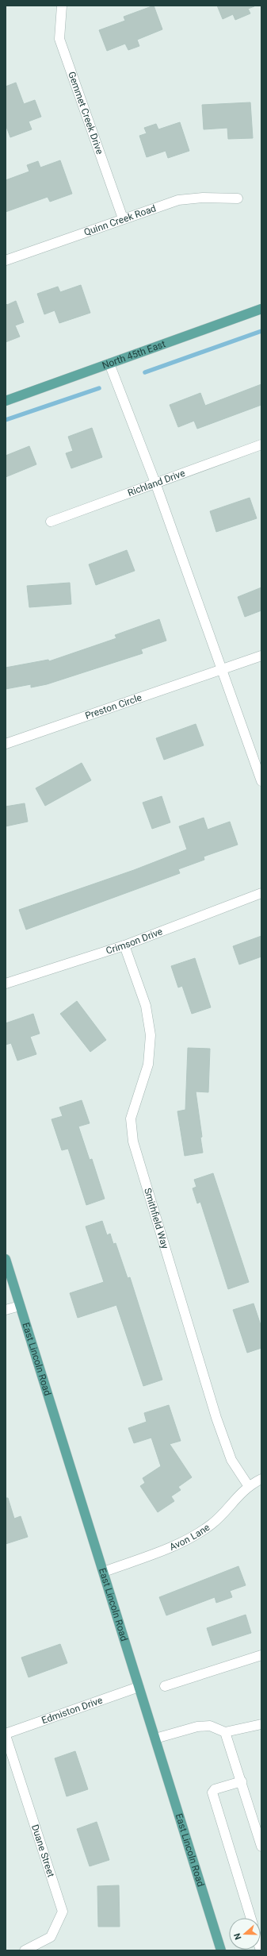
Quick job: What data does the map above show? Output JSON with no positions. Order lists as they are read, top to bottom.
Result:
{
  "streets": {
    "main road": ["North 45th East", "East Lincoln Road"],
    "street": [
      "Gemmet Creek Drive",
      "Quinn Creek Road",
      "Richland Drive",
      "Preston Circle",
      "Crimson Drive",
      "Smithfield Way",
      "Avon Lane",
      "Edmiston Drive",
      "Duane Street"
    ]
  },
  "crossings": [
    ["Gemmet Creek Drive", "Quinn Creek Road"],
    ["Crimson Drive", "Smithfield Way"],
    ["Smithfield Way", "Avon Lane"],
    ["East Lincoln Road", "Avon Lane"],
    ["East Lincoln Road", "Edmiston Drive"],
    ["Edmiston Drive", "Duane Street"]
  ],
  "north": "left"
}
